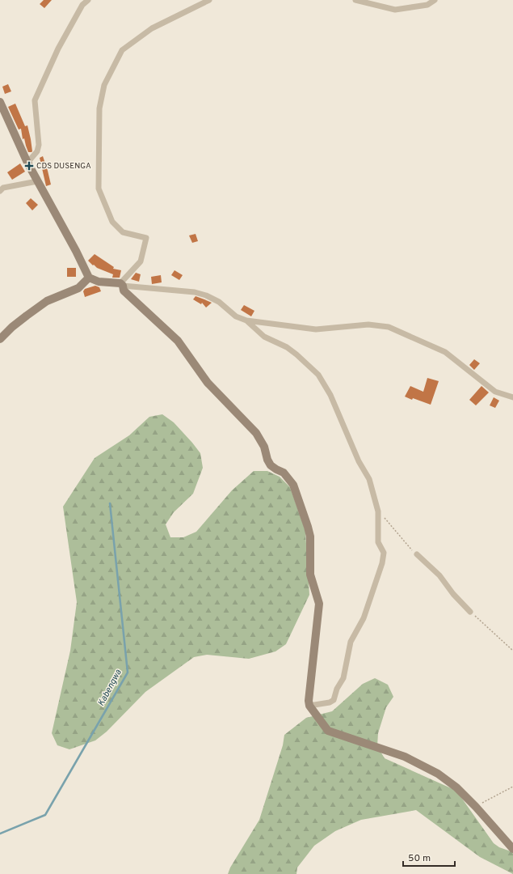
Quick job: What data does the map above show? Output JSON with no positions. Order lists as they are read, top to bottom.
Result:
{
  "water": ["Kabengwa"],
  "places": {
    "health": ["CDS DUSENGA"]
  },
  "scale_bar": "50 m"
}
